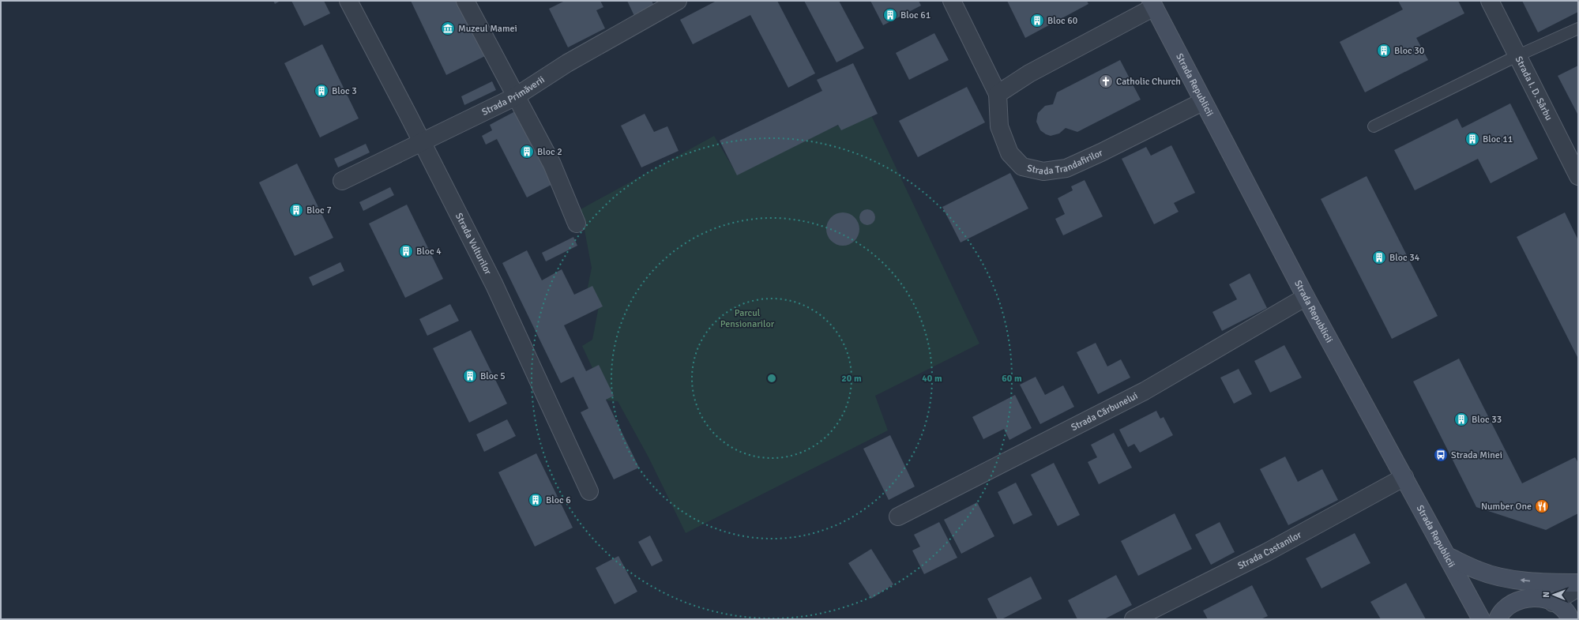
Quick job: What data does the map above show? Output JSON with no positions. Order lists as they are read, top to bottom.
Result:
{
  "streets": {
    "main road": ["Strada Republicii"],
    "street": [
      "Strada I. D. Sârbu",
      "Strada Primăverii",
      "Strada Trandafirilor",
      "Strada Vulturilor",
      "Strada Cărbunelui",
      "Strada Castanilor"
    ]
  },
  "crossings": [
    ["Strada Republicii", "Strada Trandafirilor"],
    ["Strada Republicii", "Strada Cărbunelui"],
    ["Strada Republicii", "Strada Castanilor"],
    ["Strada Primăverii", "Strada Vulturilor"]
  ],
  "parks": ["Parcul Pensionarilor"],
  "places": {
    "building": [
      "Bloc 61",
      "Bloc 60",
      "Bloc 30",
      "Bloc 3",
      "Bloc 11",
      "Bloc 2",
      "Bloc 7",
      "Bloc 4",
      "Bloc 34",
      "Bloc 5",
      "Bloc 33",
      "Bloc 6"
    ],
    "museum": ["Muzeul Mamei"],
    "church": ["Catholic Church"],
    "bus stop": ["Strada Minei"],
    "restaurant": ["Number One"]
  },
  "north": "left",
  "rings": ["20 m", "40 m", "60 m"]
}
